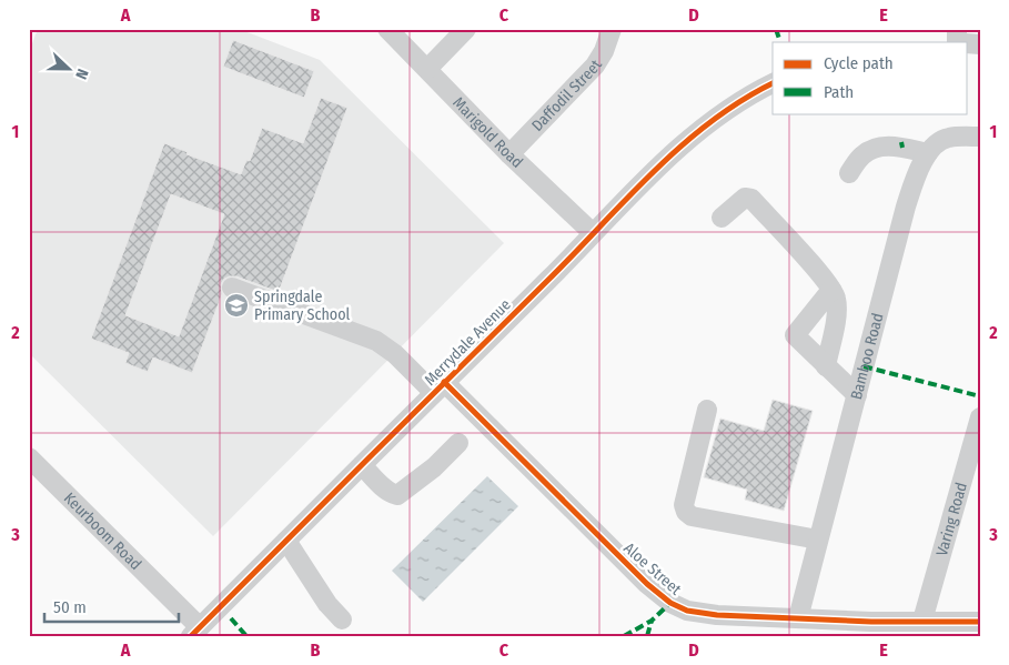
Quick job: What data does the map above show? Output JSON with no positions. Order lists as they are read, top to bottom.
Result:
{
  "streets": {
    "street": [
      "Daffodil Street",
      "Marigold Road",
      "Merrydale Avenue",
      "Bamboo Road",
      "Varing Road",
      "Keurboom Road",
      "Aloe Street"
    ]
  },
  "crossings": [
    ["Daffodil Street", "Marigold Road"],
    ["Marigold Road", "Merrydale Avenue"],
    ["Merrydale Avenue", "Keurboom Road"],
    ["Merrydale Avenue", "Aloe Street"],
    ["Bamboo Road", "Aloe Street"],
    ["Varing Road", "Aloe Street"]
  ],
  "places": {
    "school or university": ["Springdale Primary School"]
  },
  "legend": ["Cycle path", "Path"],
  "scale_bar": "50 m",
  "north": "right",
  "grid": {
    "columns": [
      "A",
      "B",
      "C",
      "D",
      "E"
    ],
    "rows": ["1", "2", "3"]
  }
}
